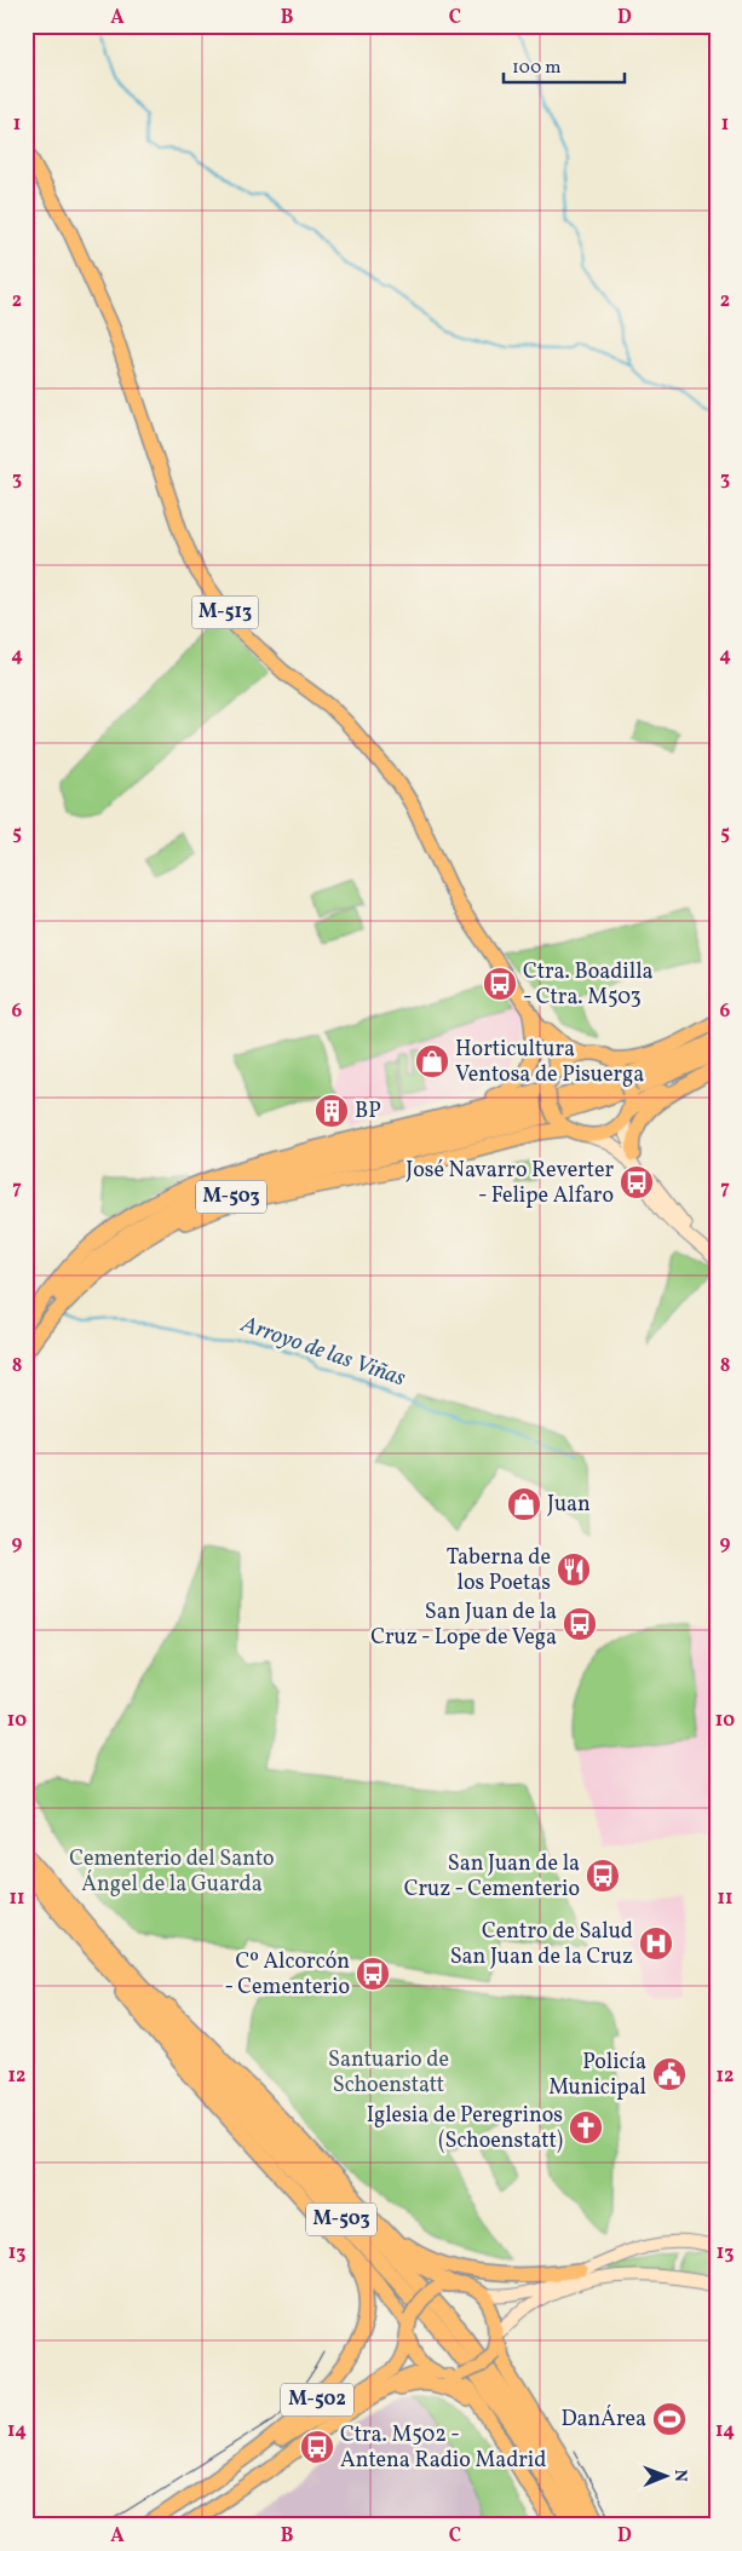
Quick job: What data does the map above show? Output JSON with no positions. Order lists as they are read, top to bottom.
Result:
{
  "streets": {
    "highway": ["M-503"],
    "main road": ["M-513", "M-502"]
  },
  "crossings": [
    ["M-503", "M-502"]
  ],
  "water": ["Arroyo de las Viñas"],
  "parks": ["Cementerio del Santo Ángel de la Guarda", "Santuario de Schoenstatt"],
  "places": {
    "bus stop": [
      "Ctra. Boadilla - Ctra. M503",
      "José Navarro Reverter - Felipe Alfaro",
      "San Juan de la Cruz - Lope de Vega",
      "San Juan de la Cruz - Cementerio",
      "Cº Alcorcón - Cementerio",
      "Ctra. M502 - Antena Radio Madrid"
    ],
    "shop": ["Horticultura Ventosa de Pisuerga", "Juan"],
    "building": ["BP"],
    "restaurant": ["Taberna de los Poetas"],
    "hospital": ["Centro de Salud San Juan de la Cruz"],
    "public building": ["Policía Municipal"],
    "church": ["Iglesia de Peregrinos (Schoenstatt)"],
    "sports": ["DanÁrea"]
  },
  "scale_bar": "100 m",
  "north": "right",
  "grid": {
    "columns": [
      "A",
      "B",
      "C",
      "D"
    ],
    "rows": [
      "1",
      "2",
      "3",
      "4",
      "5",
      "6",
      "7",
      "8",
      "9",
      "10",
      "11",
      "12",
      "13",
      "14"
    ]
  }
}
